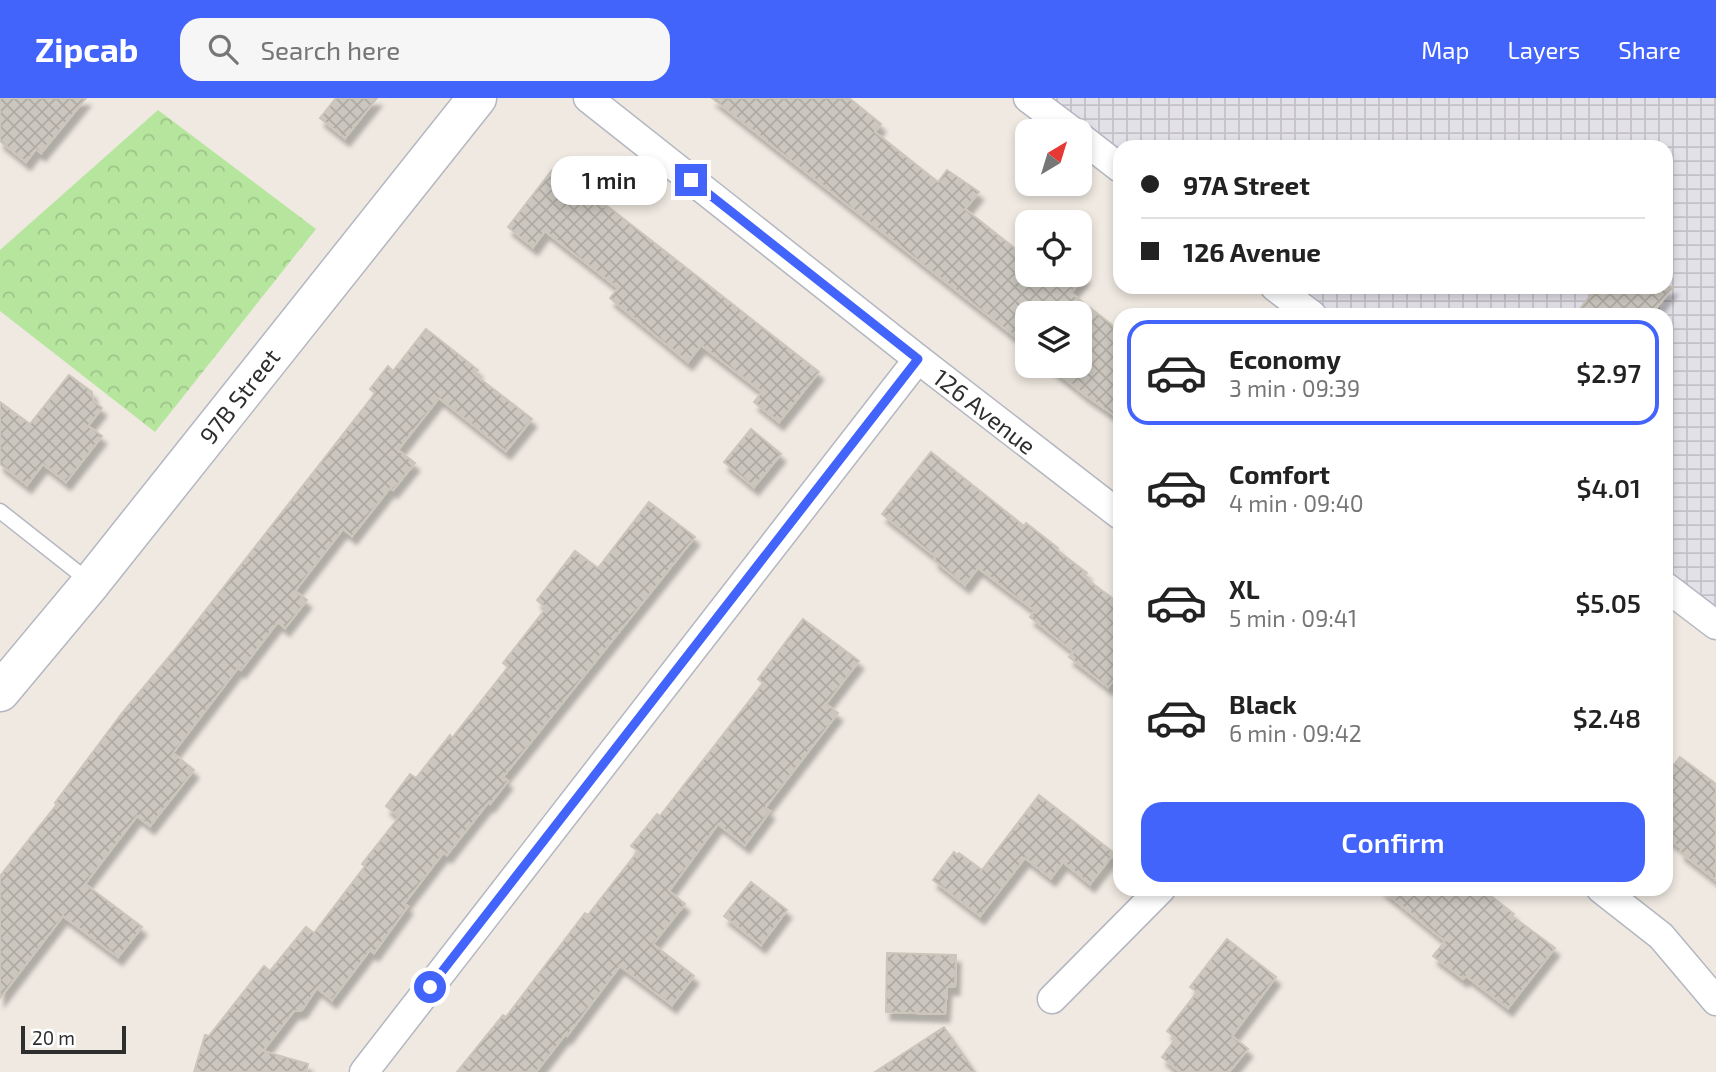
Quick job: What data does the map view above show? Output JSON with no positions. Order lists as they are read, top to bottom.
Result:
{
  "streets": {
    "street": ["97B Street", "126 Avenue"]
  },
  "scale_bar": "20 m",
  "north": "top right",
  "page": {
    "header": "Zipcab",
    "search": "Search here",
    "nav": ["Map", "Layers", "Share"],
    "banner": ["97A Street", "126 Avenue"],
    "bubble": "1 min",
    "list": [
      {
        "name": "Economy",
        "note": "3 min · 09:39",
        "value": "$2.97"
      },
      {
        "name": "Comfort",
        "note": "4 min · 09:40",
        "value": "$4.01"
      },
      {
        "name": "XL",
        "note": "5 min · 09:41",
        "value": "$5.05"
      },
      {
        "name": "Black",
        "note": "6 min · 09:42",
        "value": "$2.48"
      }
    ],
    "buttons": "Confirm",
    "scale": "20 m"
  }
}
